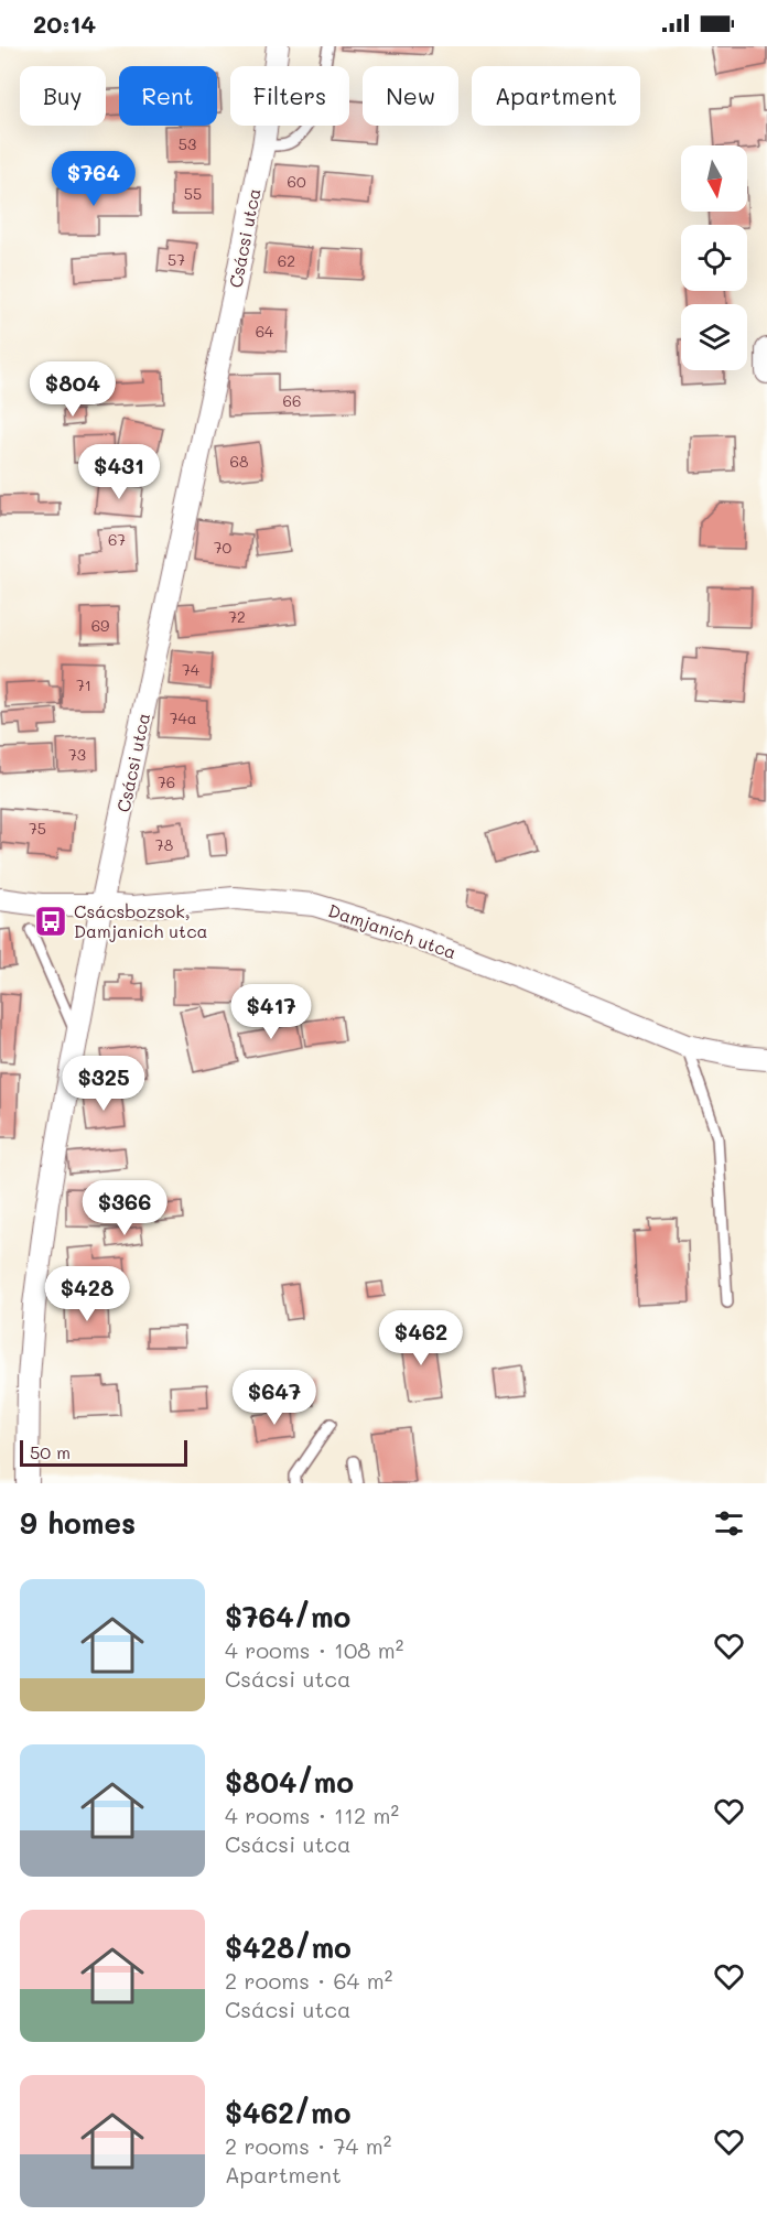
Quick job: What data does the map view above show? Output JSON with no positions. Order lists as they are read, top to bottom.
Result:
{
  "streets": {
    "street": ["Csácsi utca", "Damjanich utca"]
  },
  "crossings": [
    ["Csácsi utca", "Damjanich utca"]
  ],
  "places": {
    "bus stop": ["Csácsbozsok, Damjanich utca"]
  },
  "house_numbers": [
    "53",
    "60",
    "55",
    "57",
    "62",
    "64",
    "66",
    "68",
    "67",
    "70",
    "72",
    "69",
    "74",
    "71",
    "74a",
    "73",
    "76",
    "75",
    "78"
  ],
  "scale_bar": "50 m",
  "north": "bottom",
  "page": {
    "status": "20:14",
    "chip": [
      "Buy",
      "Rent",
      "Filters",
      "New",
      "Apartment"
    ],
    "price": [
      "$764",
      "$804",
      "$431",
      "$417",
      "$325",
      "$366",
      "$428",
      "$462",
      "$647"
    ],
    "scale": "50 m",
    "heading": "9 homes",
    "list": [
      {
        "name": "$764/mo",
        "note": "4 rooms · 108 m² · Csácsi utca"
      },
      {
        "name": "$804/mo",
        "note": "4 rooms · 112 m² · Csácsi utca"
      },
      {
        "name": "$428/mo",
        "note": "2 rooms · 64 m² · Csácsi utca"
      },
      {
        "name": "$462/mo",
        "note": "2 rooms · 74 m² · Apartment"
      }
    ]
  }
}
